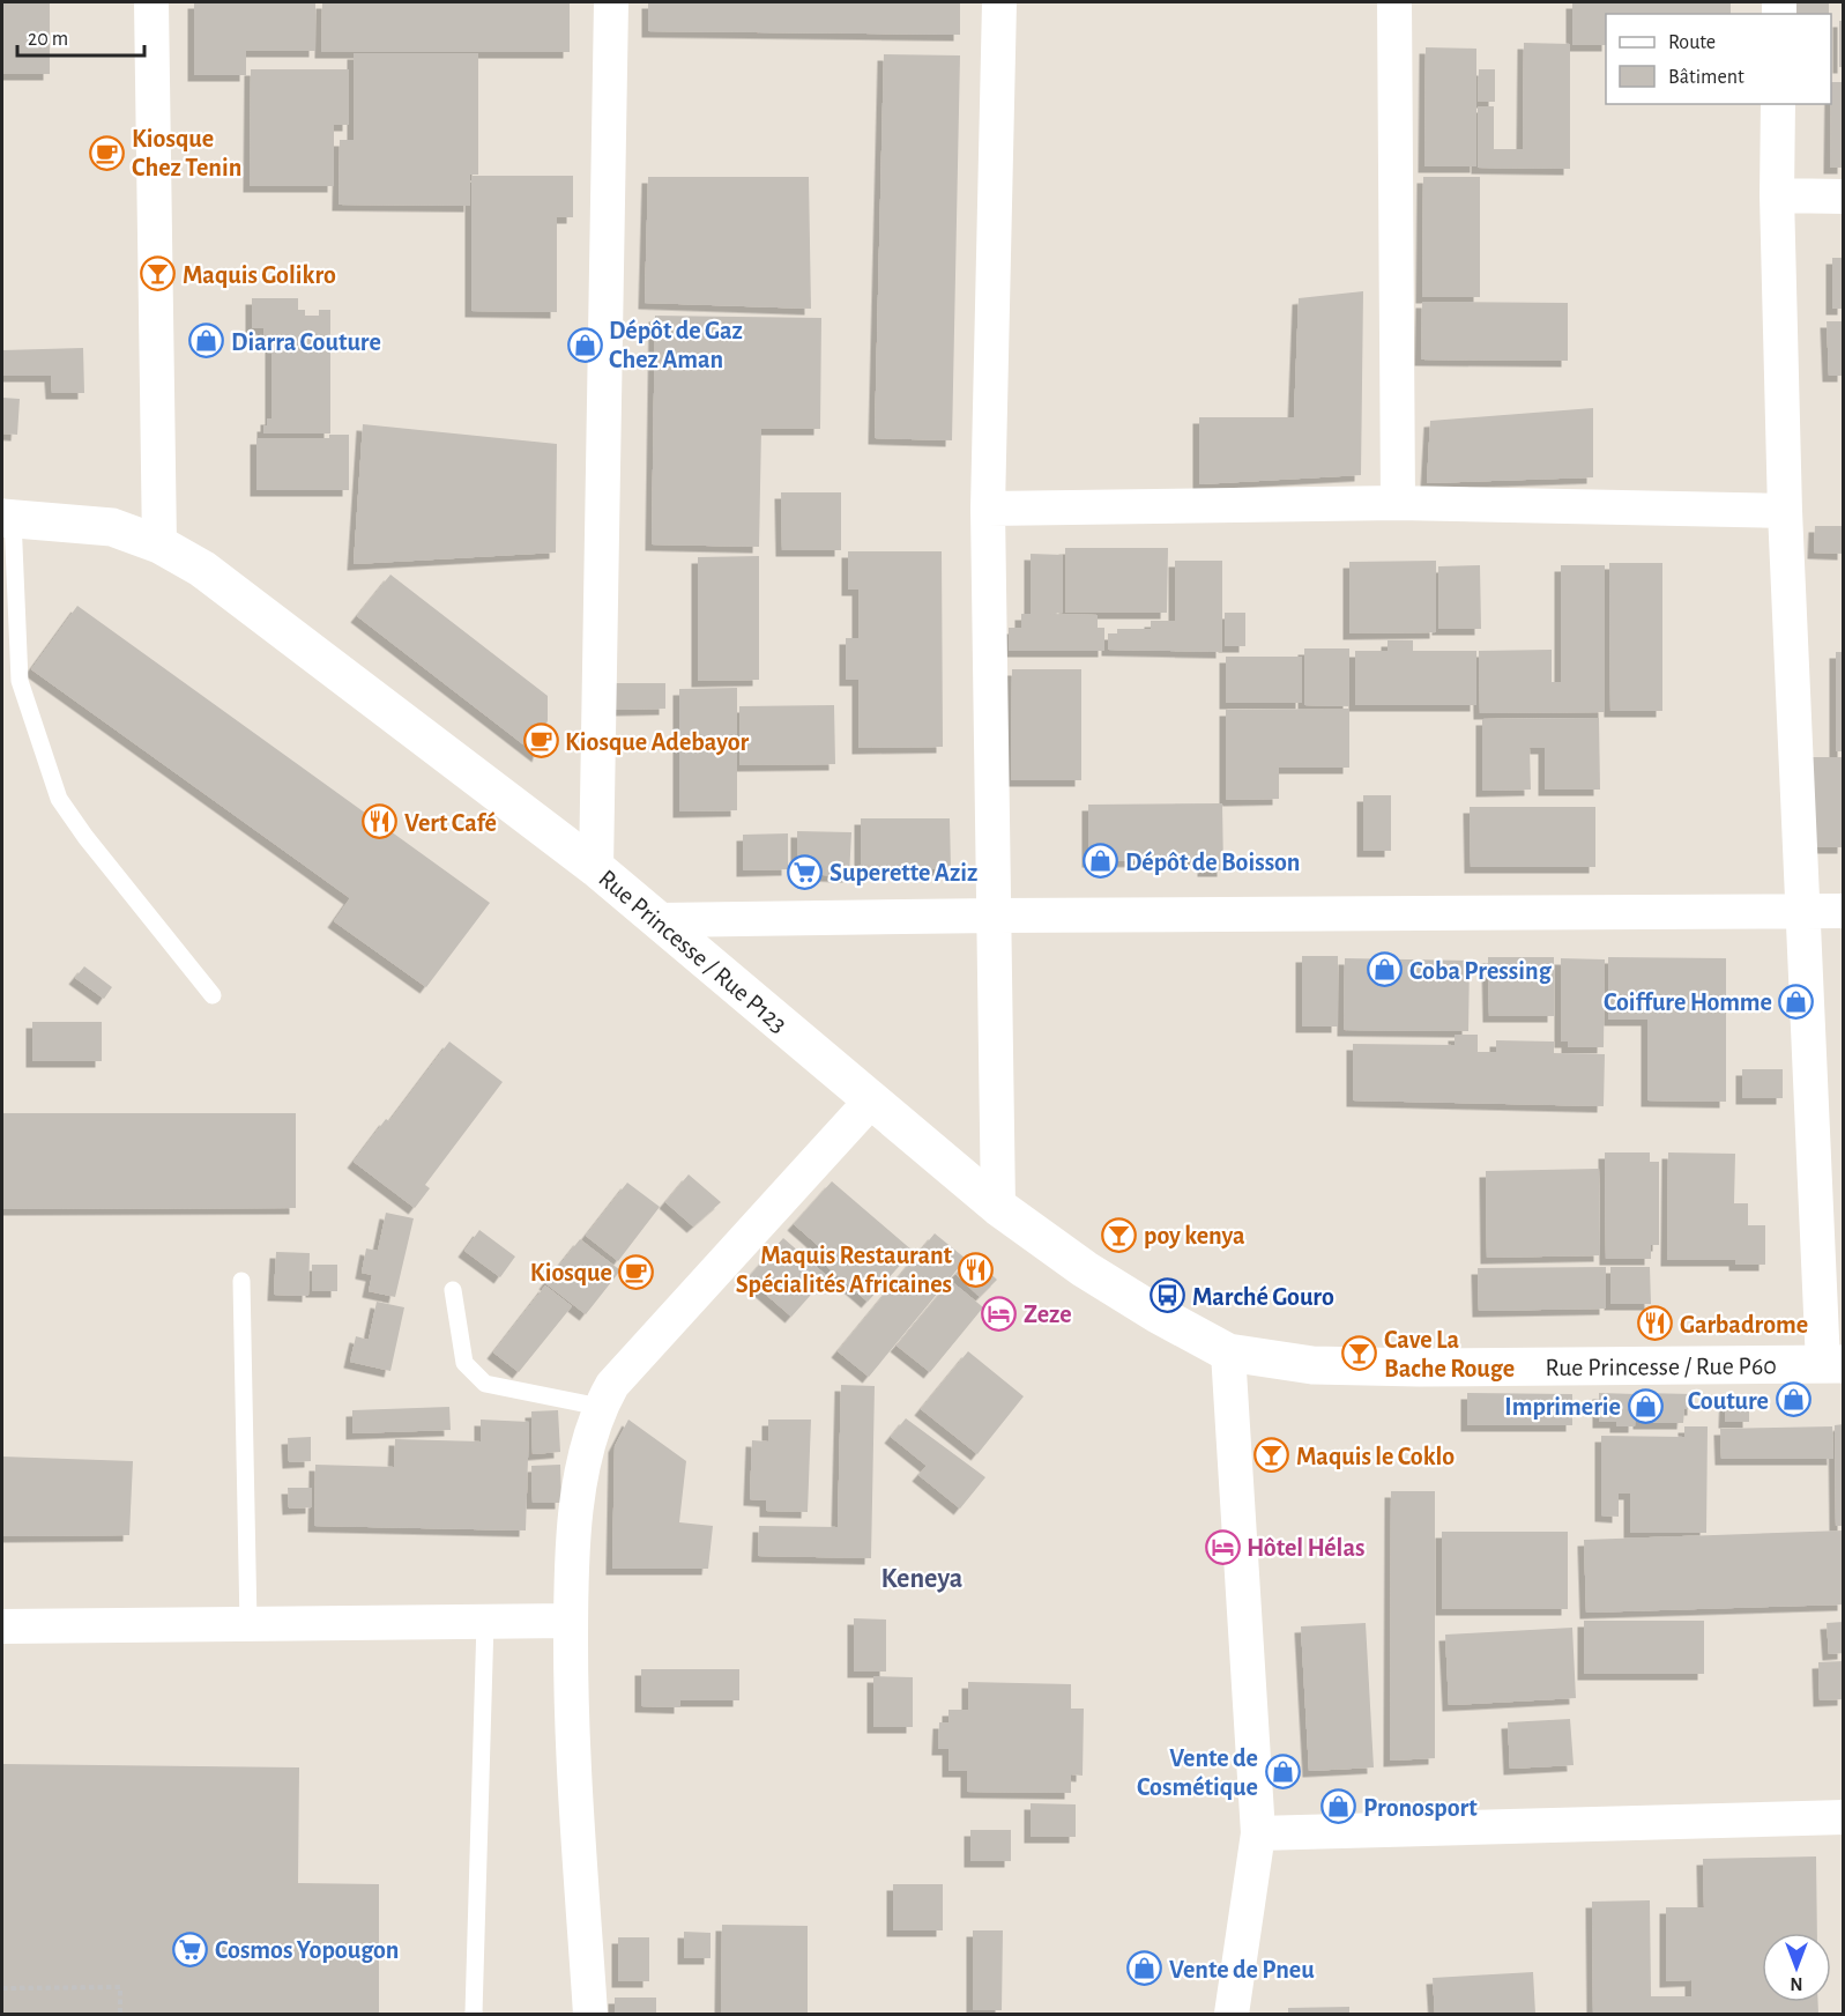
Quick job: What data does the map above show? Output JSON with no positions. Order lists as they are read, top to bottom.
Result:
{
  "streets": {
    "street": ["Rue Princesse / Rue P123", "Rue Princesse / Rue P60"]
  },
  "crossings": [
    ["Rue Princesse / Rue P123", "Rue Princesse / Rue P60"]
  ],
  "districts": ["Keneya"],
  "places": {
    "cafe": ["Kiosque Chez Tenin", "Kiosque Adebayor", "Kiosque"],
    "bar": [
      "Maquis Golikro",
      "poy kenya",
      "Cave La Bache Rouge",
      "Maquis le Coklo"
    ],
    "shop": [
      "Diarra Couture",
      "Dépôt de Gaz Chez Aman",
      "Dépôt de Boisson",
      "Coba Pressing",
      "Coiffure Homme",
      "Couture",
      "Imprimerie",
      "Vente de Cosmétique",
      "Pronosport",
      "Vente de Pneu"
    ],
    "restaurant": ["Vert Café", "Maquis Restaurant Spécialités Africaines", "Garbadrome"],
    "supermarket": ["Superette Aziz", "Cosmos Yopougon"],
    "bus stop": ["Marché Gouro"],
    "hotel": ["Zeze", "Hôtel Hélas"]
  },
  "legend": ["Route", "Bâtiment"],
  "scale_bar": "20 m",
  "north": "bottom"
}
